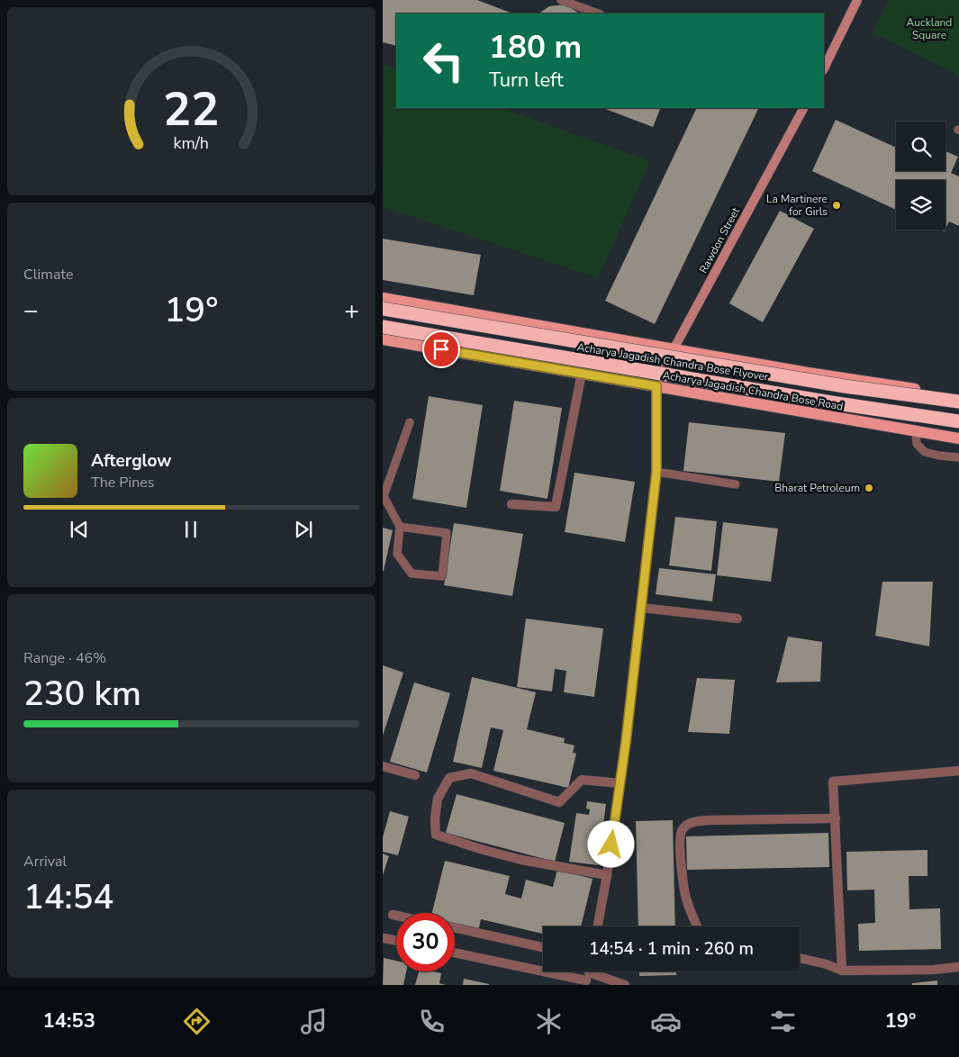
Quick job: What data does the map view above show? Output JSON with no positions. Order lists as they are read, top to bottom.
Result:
{
  "streets": {
    "highway": ["Acharya Jagadish Chandra Bose Flyover"],
    "main road": ["Acharya Jagadish Chandra Bose Road"],
    "street": ["Rawdon Street"]
  },
  "crossings": [
    ["Rawdon Street", "Acharya Jagadish Chandra Bose Road"]
  ],
  "parks": ["Auckland Square"],
  "places": ["La Martinere for Girls", "Bharat Petroleum"],
  "page": {
    "turn": ["180 m", "Turn left"],
    "tile": [
      "Climate",
      ["Range · 46%", "230 km"],
      ["Arrival", "14:54"]
    ],
    "heat": ["−", "19°", "+"],
    "song": ["Afterglow", "The Pines"],
    "limit": "30",
    "trip": "14:54 · 1 min · 260 m",
    "tabs": ["14:53", "19°"],
    "gauge": ["22", "km/h"]
  }
}
